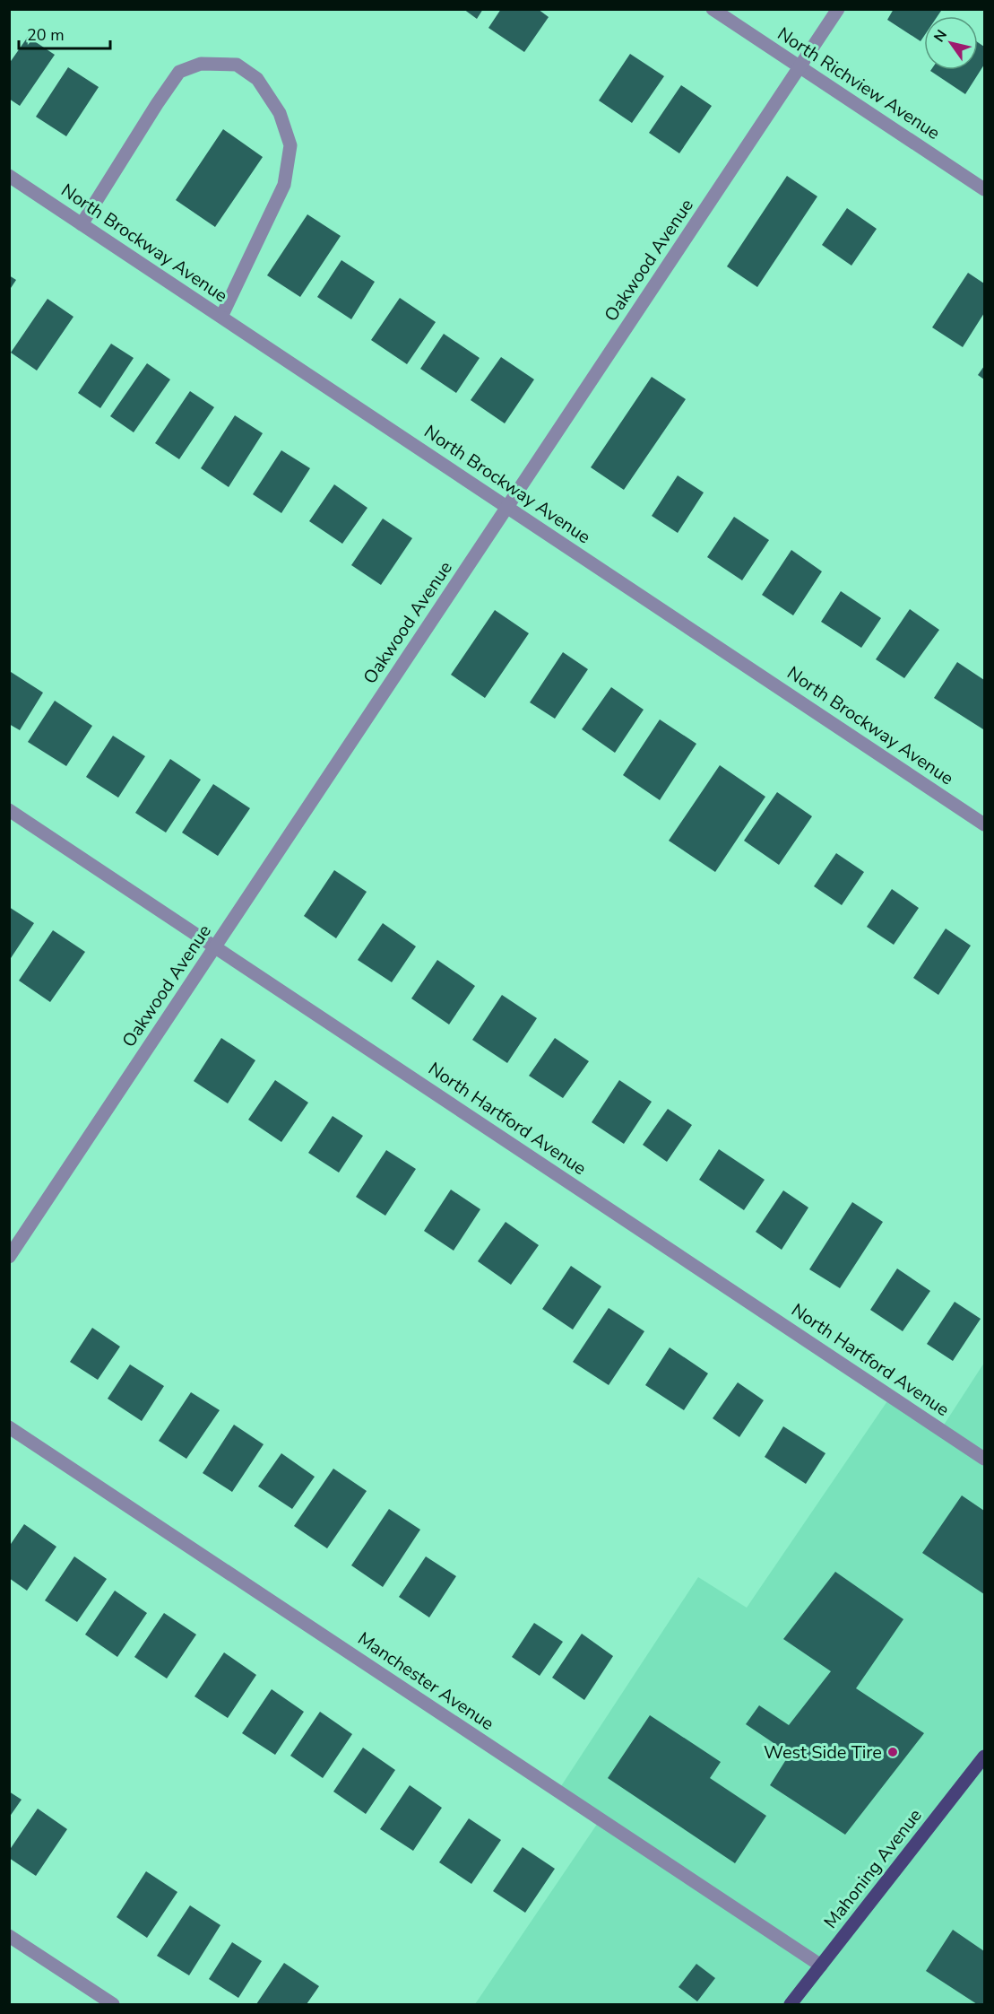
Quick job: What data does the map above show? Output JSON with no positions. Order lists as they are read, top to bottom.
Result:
{
  "streets": {
    "main road": ["Mahoning Avenue"],
    "street": [
      "North Richview Avenue",
      "North Brockway Avenue",
      "Oakwood Avenue",
      "North Hartford Avenue",
      "Manchester Avenue"
    ]
  },
  "crossings": [
    ["North Richview Avenue", "Oakwood Avenue"],
    ["North Brockway Avenue", "Oakwood Avenue"],
    ["Oakwood Avenue", "North Hartford Avenue"],
    ["Manchester Avenue", "Mahoning Avenue"]
  ],
  "places": ["West Side Tire"],
  "scale_bar": "20 m",
  "north": "top left"
}
